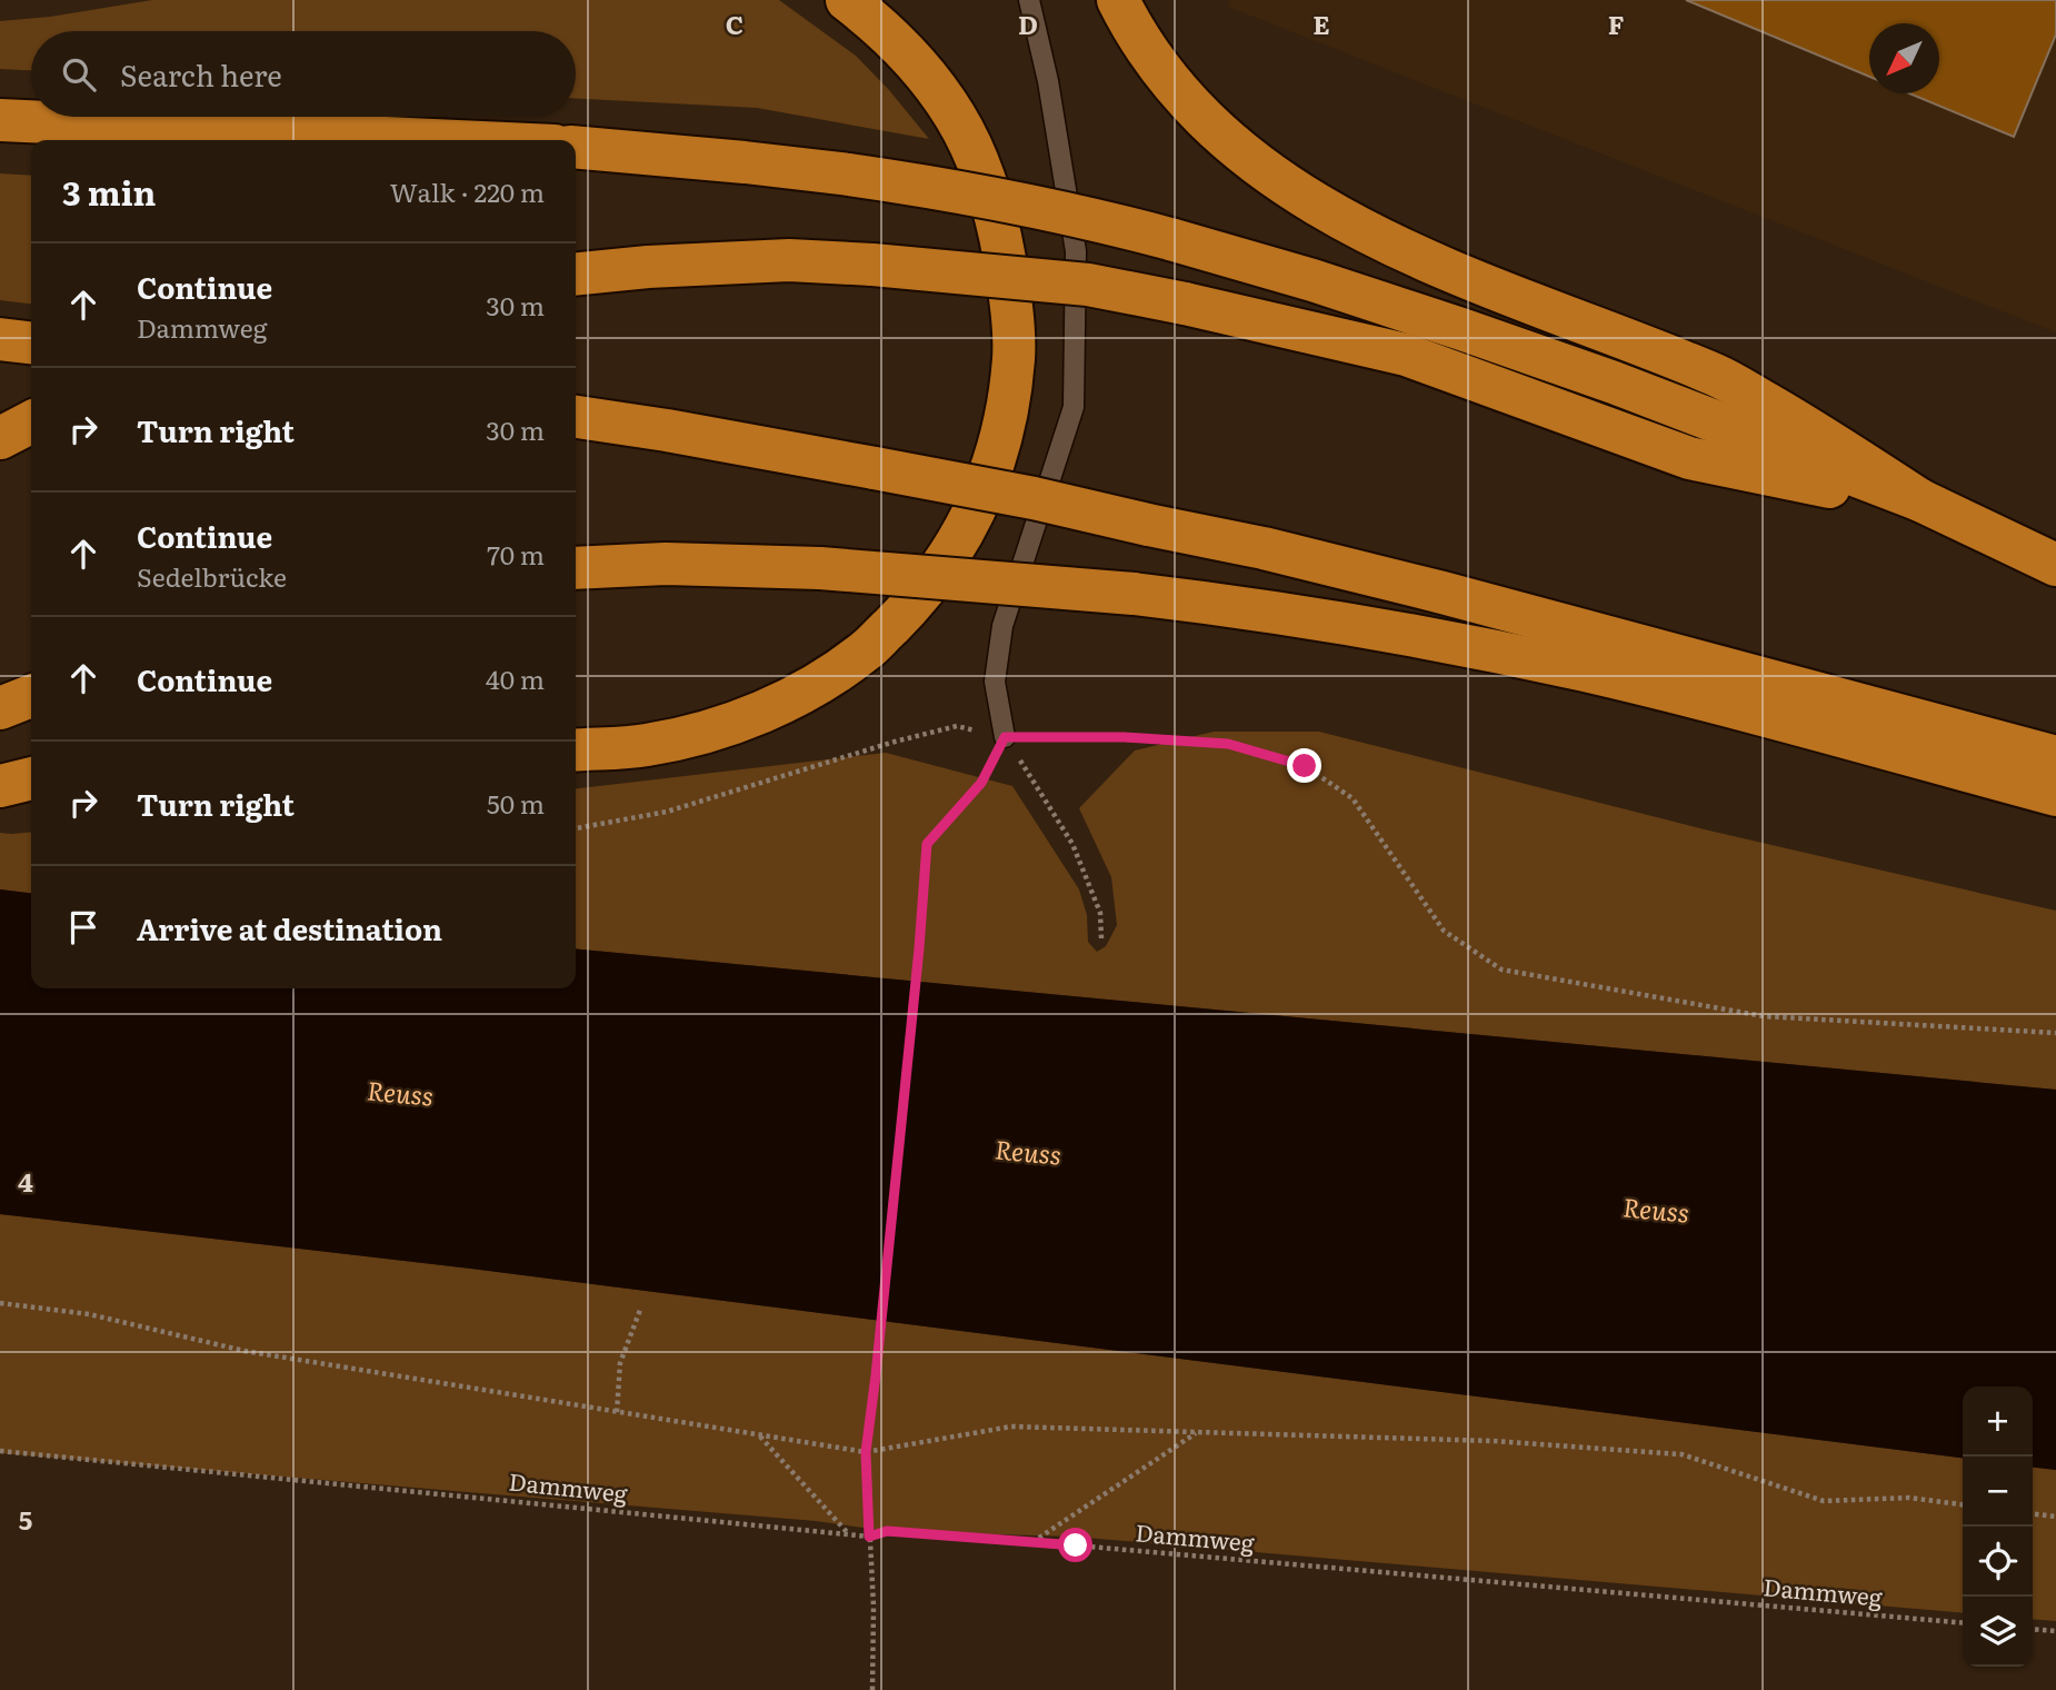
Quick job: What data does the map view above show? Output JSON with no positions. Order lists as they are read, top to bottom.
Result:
{
  "streets": {
    "path": ["Dammweg"]
  },
  "water": ["Reuss"],
  "north": "bottom left",
  "page": {
    "search": "Search here",
    "heading": ["3 min", "Walk · 220 m"],
    "list": [
      ["Continue", "Dammweg", "30 m"],
      ["Turn right", "30 m"],
      ["Continue", "Sedelbrücke", "70 m"],
      ["Continue", "40 m"],
      ["Turn right", "50 m"],
      "Arrive at destination"
    ],
    "map_buttons": ["+", "−"]
  },
  "grid": {
    "columns": [
      "C",
      "D",
      "E",
      "F"
    ],
    "rows": ["4", "5"]
  }
}
